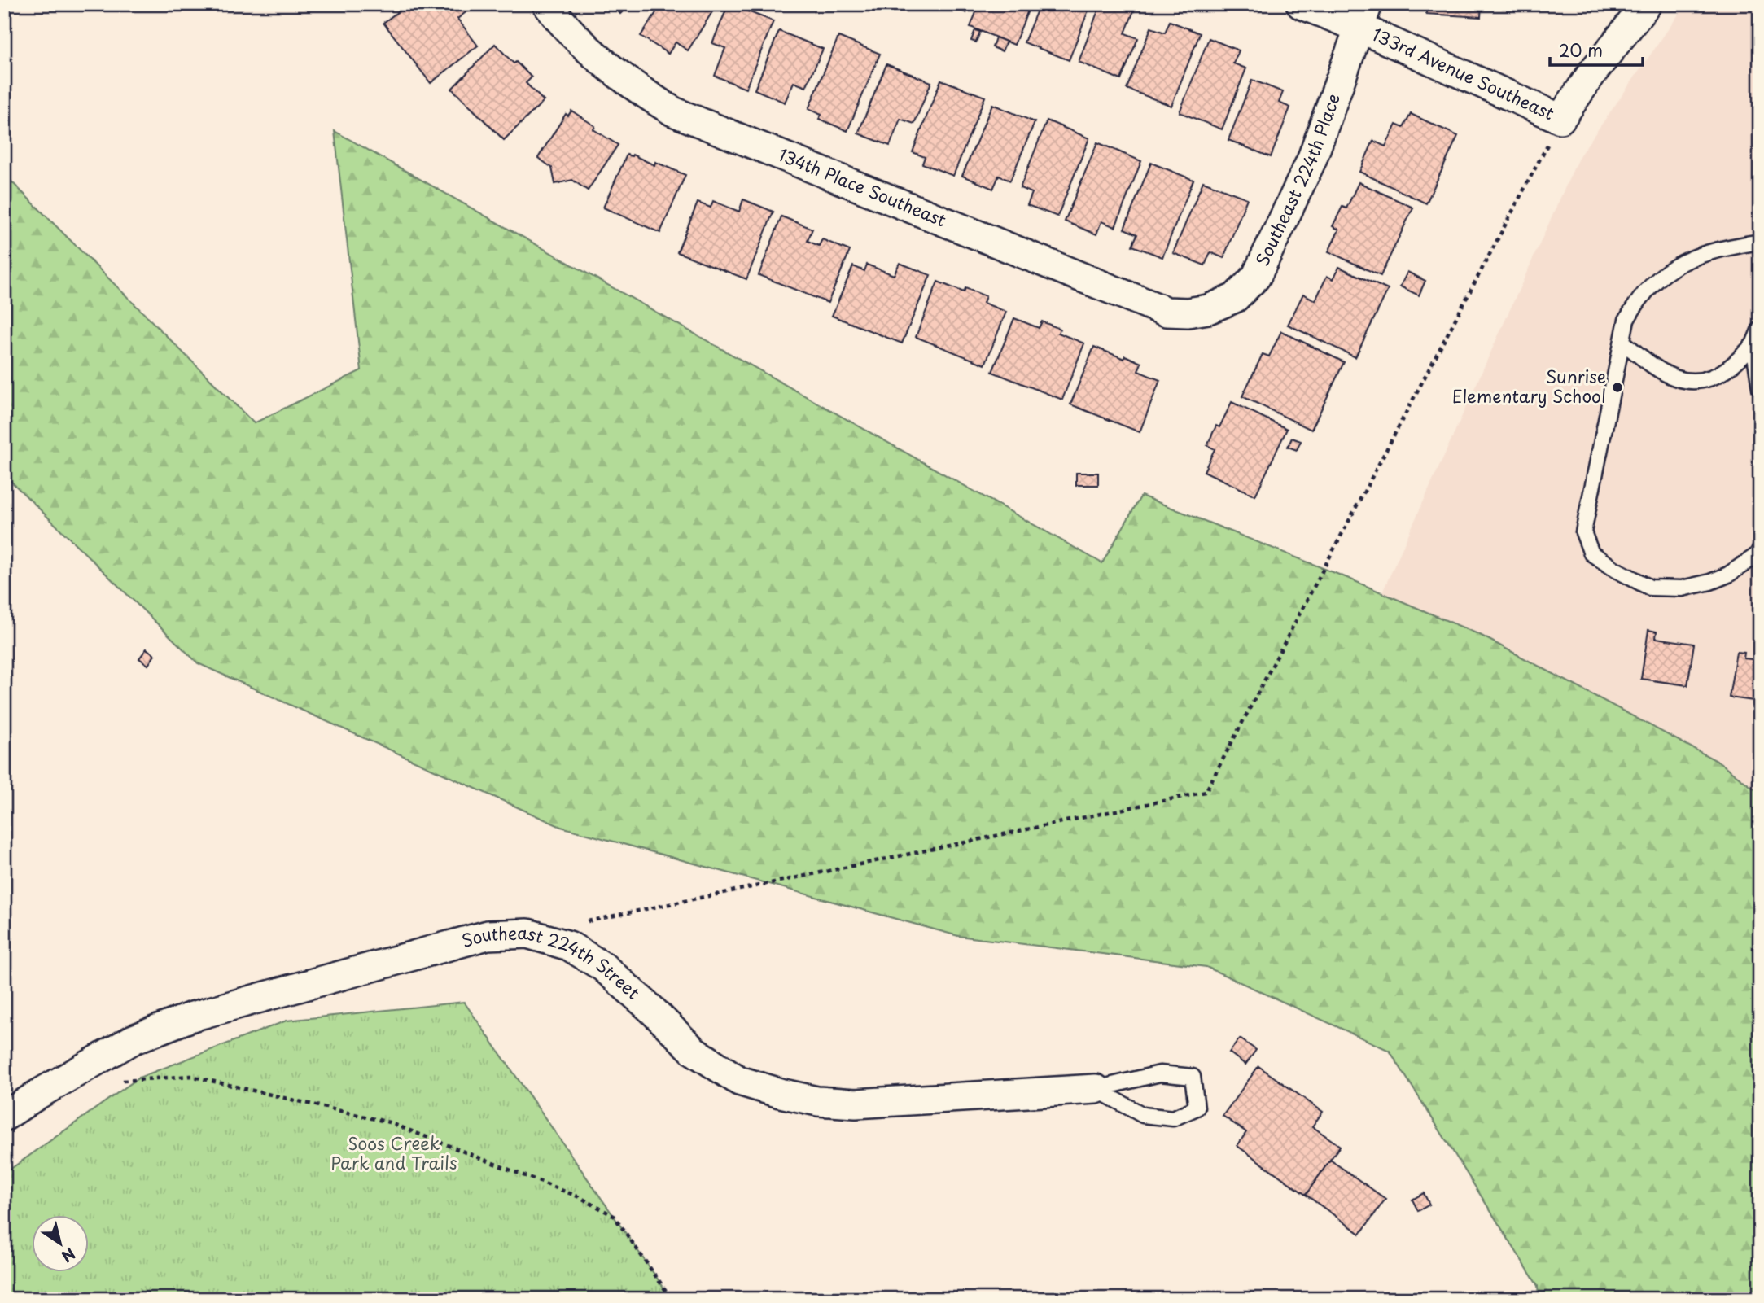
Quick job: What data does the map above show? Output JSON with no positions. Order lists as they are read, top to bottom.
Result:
{
  "streets": {
    "street": [
      "133rd Avenue Southeast",
      "Southeast 224th Place",
      "134th Place Southeast",
      "Southeast 224th Street"
    ]
  },
  "crossings": [
    ["133rd Avenue Southeast", "Southeast 224th Place"],
    ["Southeast 224th Place", "134th Place Southeast"]
  ],
  "parks": ["Soos Creek Park and Trails"],
  "places": ["Sunrise Elementary School"],
  "scale_bar": "20 m",
  "north": "bottom right"
}
